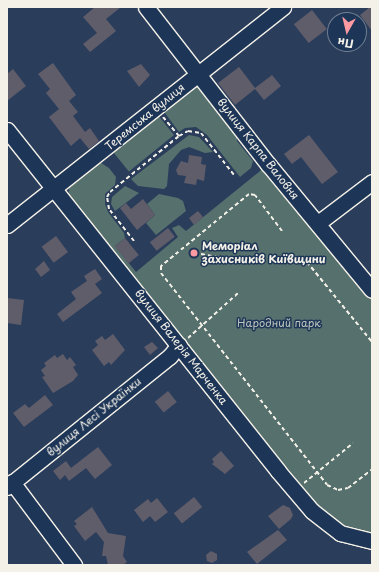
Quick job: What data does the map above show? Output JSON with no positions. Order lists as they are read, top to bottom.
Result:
{
  "streets": {
    "street": [
      "Теремська вулиця",
      "вулиця Карпа Валовня",
      "вулиця Валерія Марченка",
      "вулиця Лесі Українки"
    ]
  },
  "crossings": [
    ["Теремська вулиця", "вулиця Карпа Валовня"],
    ["Теремська вулиця", "вулиця Валерія Марченка"],
    ["вулиця Валерія Марченка", "вулиця Лесі Українки"]
  ],
  "parks": ["Народний парк"],
  "places": ["Меморіал захисників Київщини"],
  "north": "bottom"
}
